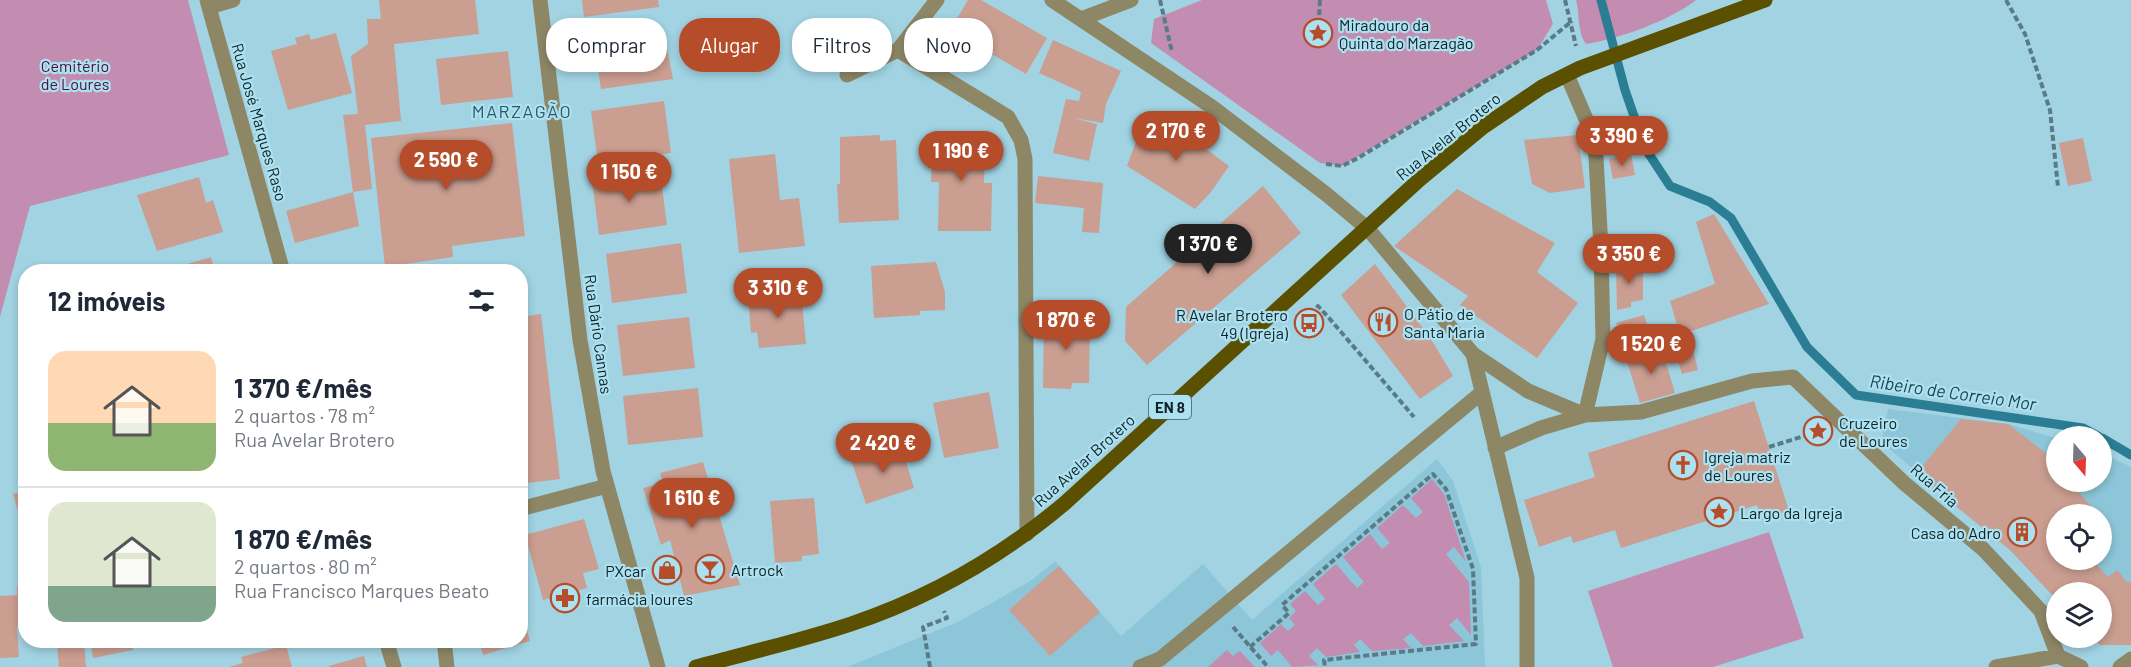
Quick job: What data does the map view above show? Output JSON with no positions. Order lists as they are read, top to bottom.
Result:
{
  "streets": {
    "main road": ["Rua Avelar Brotero", "EN 8"],
    "street": ["Rua José Marques Raso", "Rua Dário Cannas", "Rua Fria"]
  },
  "districts": ["MARZAGÃO"],
  "water": ["Ribeiro de Correio Mor"],
  "parks": ["Cemitério de Loures"],
  "places": {
    "place": ["Miradouro da Quinta do Marzagão", "Cruzeiro de Loures", "Largo da Igreja"],
    "restaurant": ["O Pátio de Santa Maria"],
    "bus stop": ["R Avelar Brotero 49 (Igreja)"],
    "church": ["Igreja matriz de Loures"],
    "building": ["Casa do Adro"],
    "bar": ["Artrock"],
    "shop": ["PXcar"],
    "pharmacy": ["farmácia loures"]
  },
  "north": "bottom",
  "page": {
    "chip": [
      "Comprar",
      "Alugar",
      "Filtros",
      "Novo"
    ],
    "price": [
      "2 170 €",
      "3 390 €",
      "1 190 €",
      "2 590 €",
      "1 150 €",
      "1 370 €",
      "3 350 €",
      "3 310 €",
      "1 870 €",
      "1 520 €",
      "2 420 €",
      "1 610 €"
    ],
    "heading": "12 imóveis",
    "list": [
      {
        "name": "1 370 €/mês",
        "note": "2 quartos · 78 m² · Rua Avelar Brotero"
      },
      {
        "name": "1 870 €/mês",
        "note": "2 quartos · 80 m² · Rua Francisco Marques Beato"
      }
    ]
  }
}
